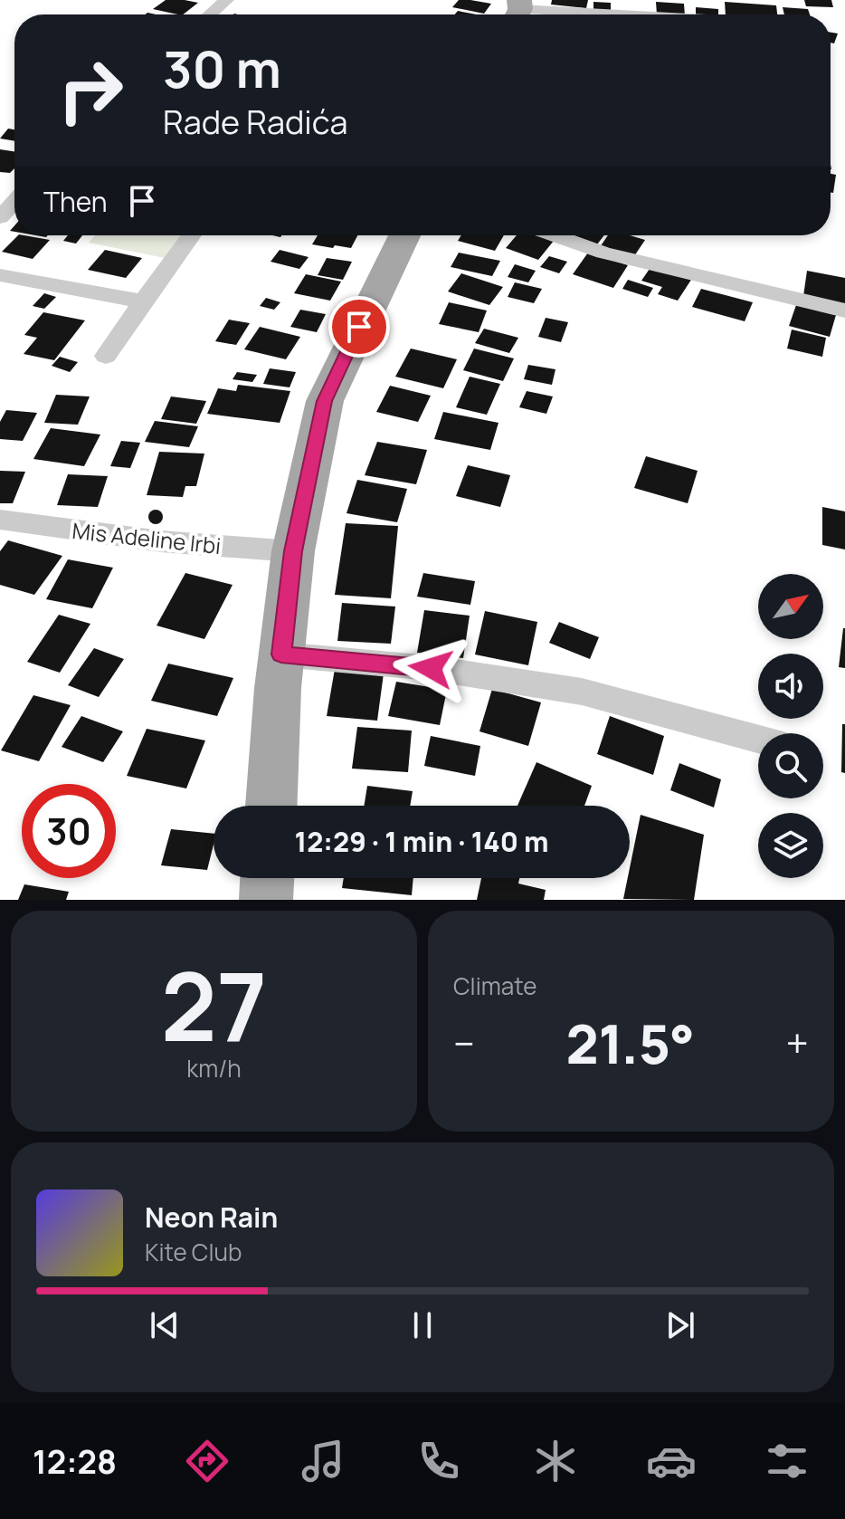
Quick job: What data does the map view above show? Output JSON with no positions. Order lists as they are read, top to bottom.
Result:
{
  "streets": {
    "street": ["Mis Adeline Irbi"]
  },
  "north": "top right",
  "page": {
    "turn": ["30 m", "Rade Radića"],
    "then": "Then",
    "limit": "30",
    "trip": "12:29 · 1 min · 140 m",
    "tile": [
      ["27", "km/h"],
      "Climate"
    ],
    "heat": ["−", "21.5°", "+"],
    "song": ["Neon Rain", "Kite Club"],
    "tabs": "12:28"
  }
}
